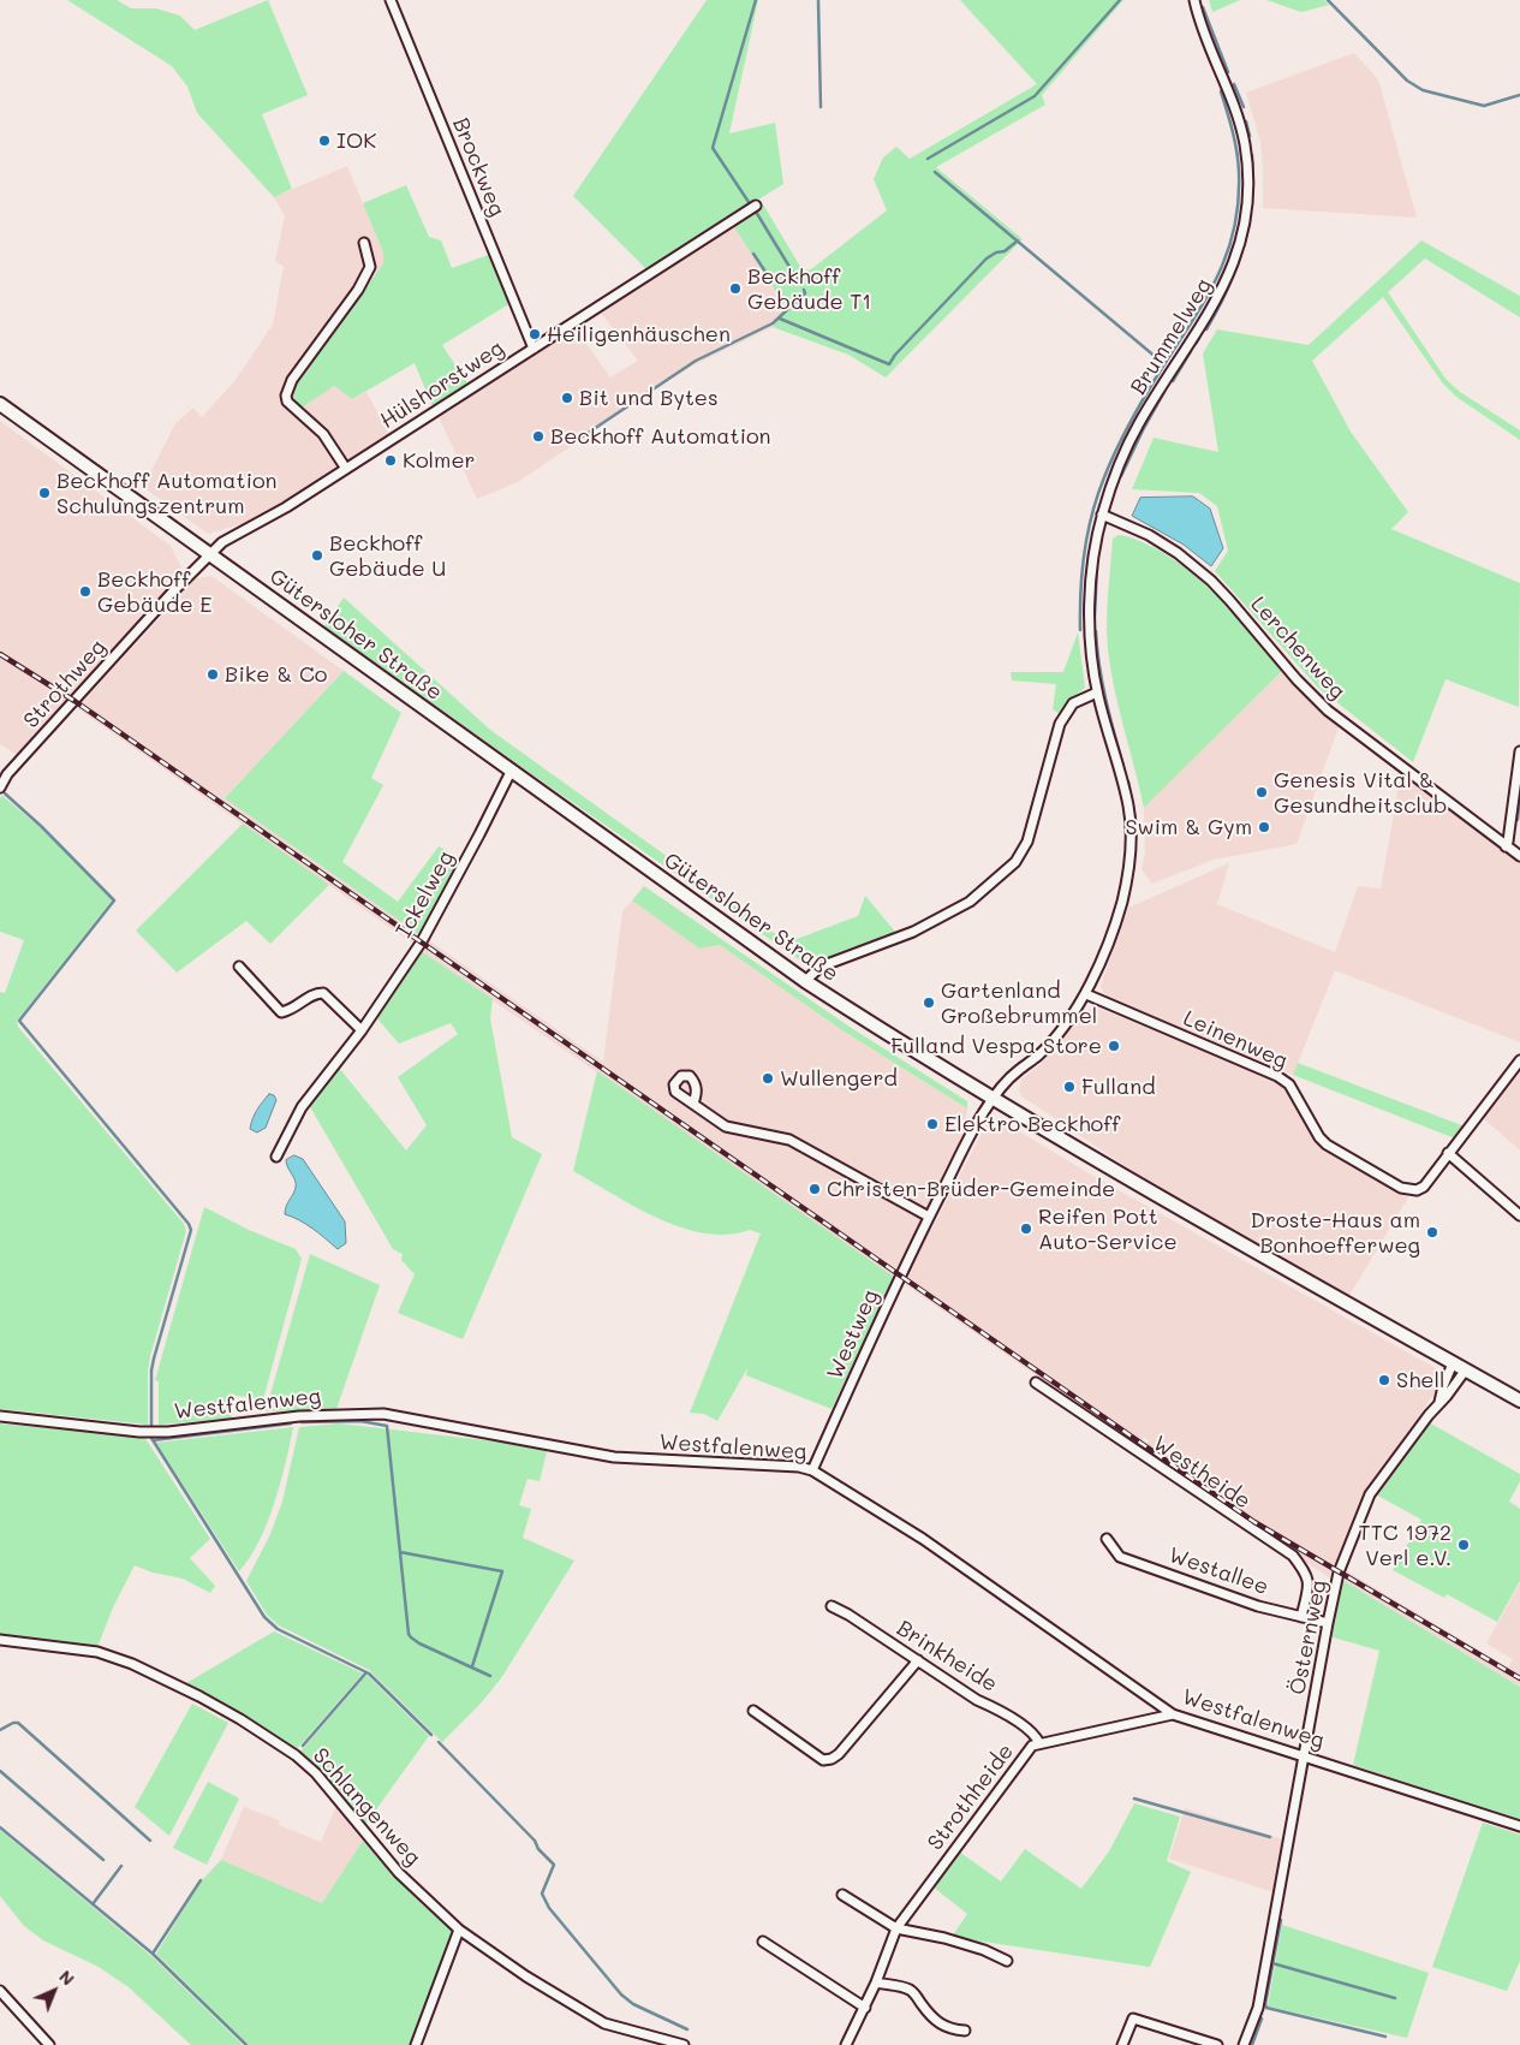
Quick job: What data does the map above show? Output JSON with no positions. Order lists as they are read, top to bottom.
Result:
{
  "streets": {
    "main road": ["Gütersloher Straße"],
    "street": [
      "Brockweg",
      "Brummelweg",
      "Hülshorstweg",
      "Lerchenweg",
      "Strothweg",
      "Ickelweg",
      "Leinenweg",
      "Westweg",
      "Westfalenweg",
      "Westheide",
      "Westallee",
      "Östernweg",
      "Brinkheide",
      "Strothheide",
      "Schlangenweg"
    ]
  },
  "crossings": [
    ["Brockweg", "Hülshorstweg"],
    ["Brummelweg", "Gütersloher Straße"],
    ["Brummelweg", "Lerchenweg"],
    ["Brummelweg", "Leinenweg"],
    ["Brummelweg", "Westweg"],
    ["Hülshorstweg", "Gütersloher Straße"],
    ["Hülshorstweg", "Strothweg"],
    ["Gütersloher Straße", "Strothweg"],
    ["Gütersloher Straße", "Ickelweg"],
    ["Gütersloher Straße", "Westweg"],
    ["Gütersloher Straße", "Östernweg"],
    ["Westweg", "Westfalenweg"],
    ["Westfalenweg", "Östernweg"],
    ["Westfalenweg", "Strothheide"],
    ["Westheide", "Westallee"],
    ["Westallee", "Östernweg"],
    ["Brinkheide", "Strothheide"]
  ],
  "places": [
    "IOK",
    "Beckhoff Gebäude T1",
    "Heiligenhäuschen",
    "Bit und Bytes",
    "Beckhoff Automation",
    "Kolmer",
    "Beckhoff Automation Schulungszentrum",
    "Beckhoff Gebäude U",
    "Beckhoff Gebäude E",
    "Bike & Co",
    "Genesis Vital & Gesundheitsclub",
    "Swim & Gym",
    "Gartenland Großebrummel",
    "Fulland Vespa Store",
    "Wullengerd",
    "Fulland",
    "Elektro Beckhoff",
    "Christen-Brüder-Gemeinde",
    "Reifen Pott Auto-Service",
    "Droste-Haus am Bonhoefferweg",
    "Shell",
    "TTC 1972 Verl e.V."
  ],
  "north": "top right"
}
